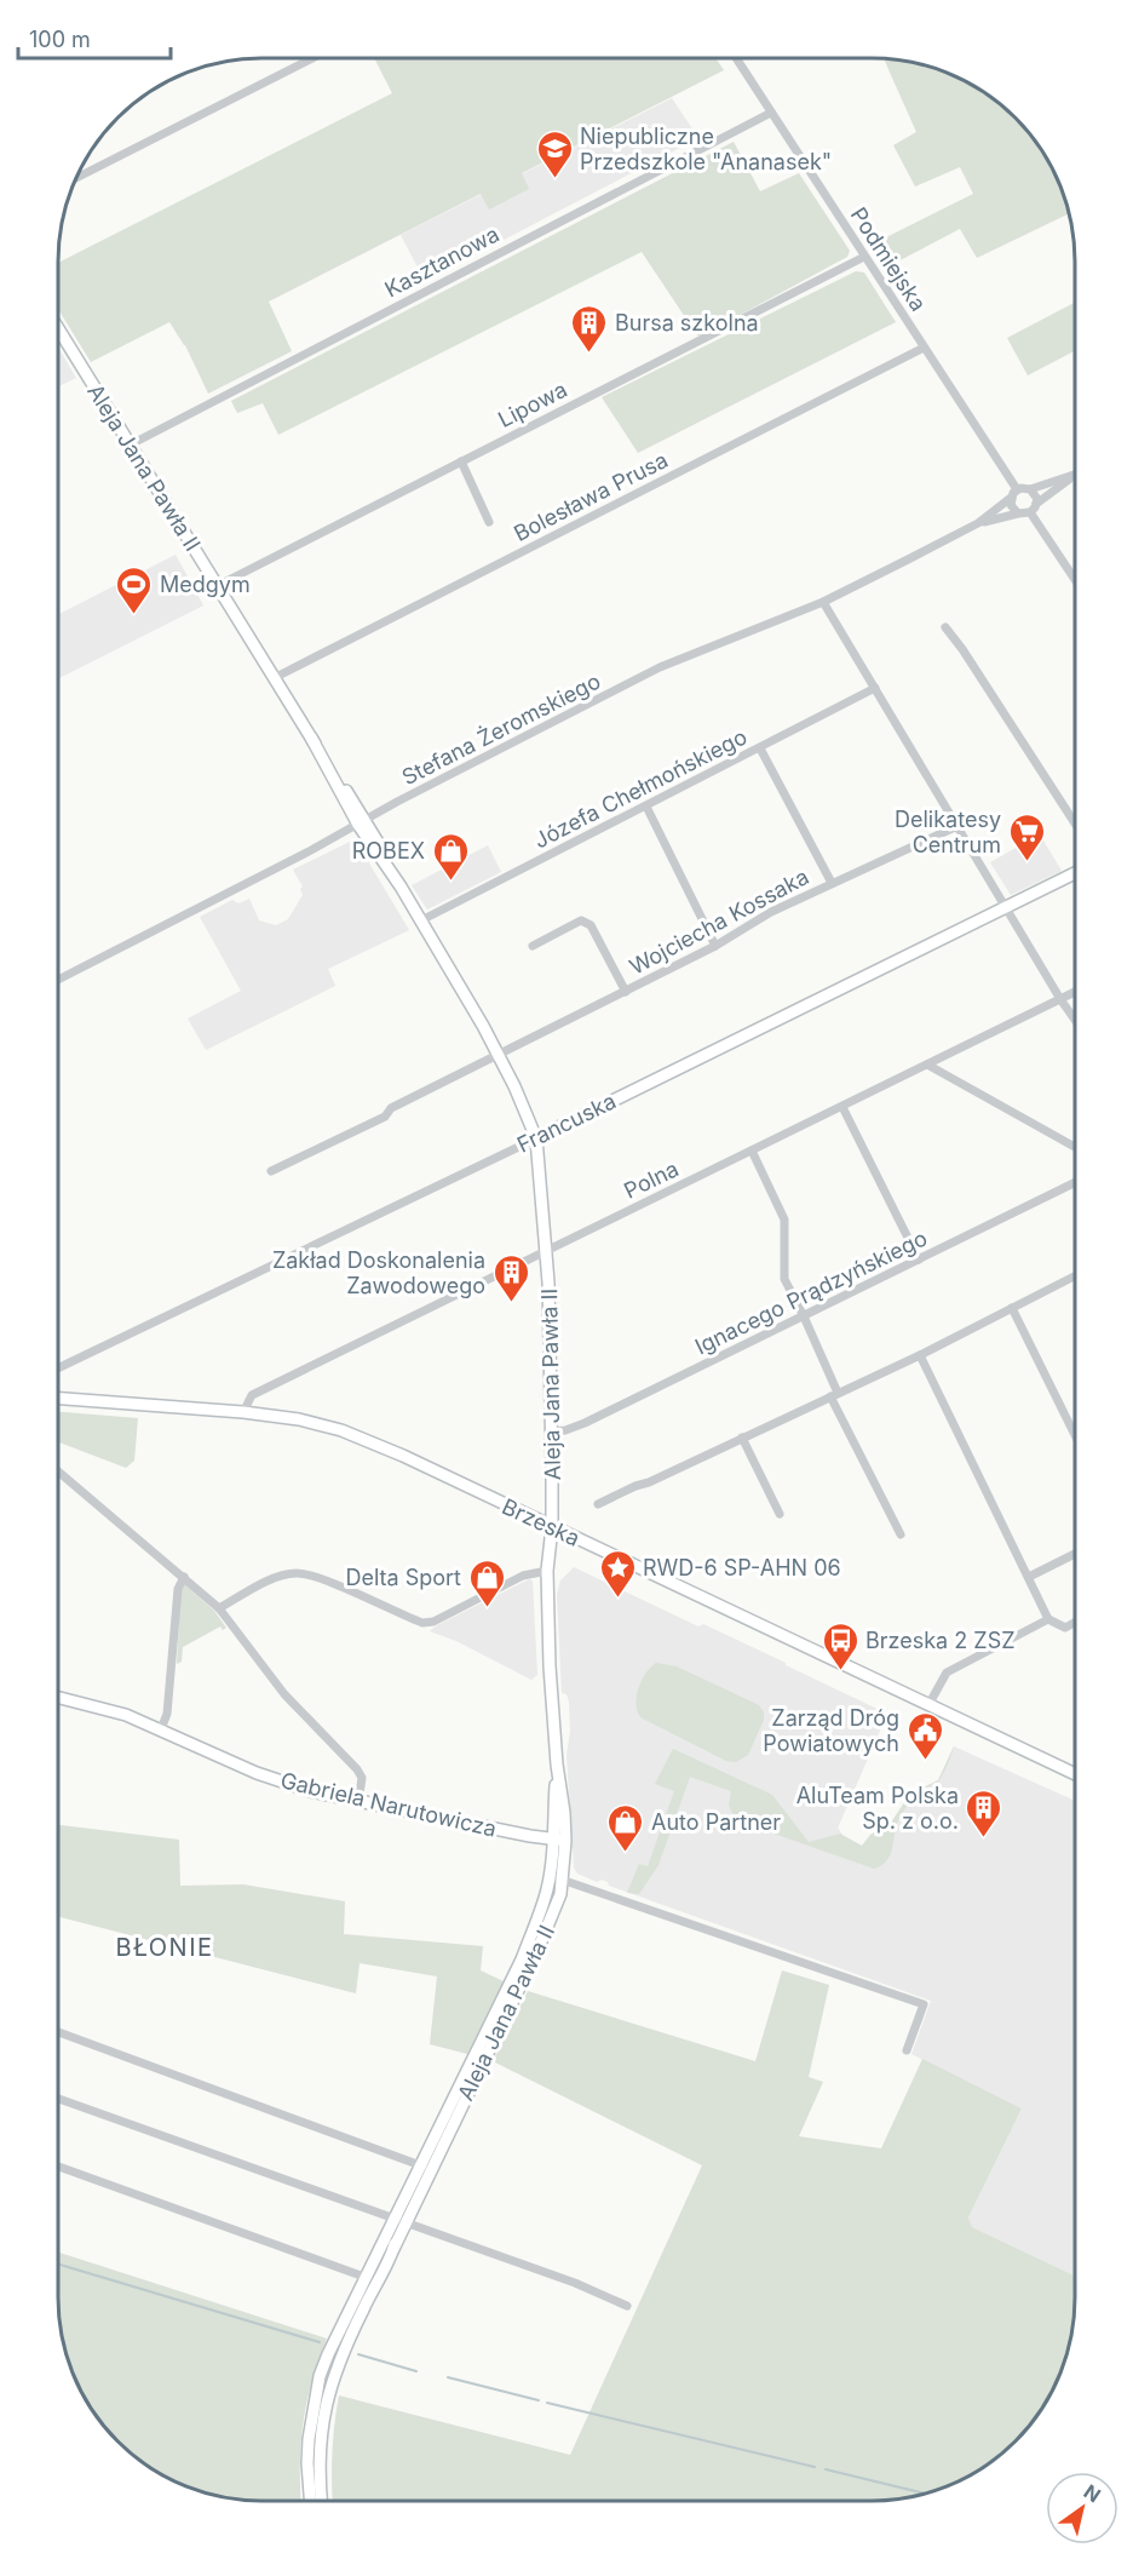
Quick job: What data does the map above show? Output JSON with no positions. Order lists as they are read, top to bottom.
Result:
{
  "streets": {
    "street": [
      "Podmiejska",
      "Kasztanowa",
      "Lipowa",
      "Aleja Jana Pawła II",
      "Bolesława Prusa",
      "Stefana Żeromskiego",
      "Józefa Chełmońskiego",
      "Wojciecha Kossaka",
      "Francuska",
      "Polna",
      "Ignacego Prądzyńskiego",
      "Brzeska",
      "Gabriela Narutowicza"
    ]
  },
  "crossings": [
    ["Podmiejska", "Kasztanowa"],
    ["Podmiejska", "Lipowa"],
    ["Podmiejska", "Bolesława Prusa"],
    ["Podmiejska", "Stefana Żeromskiego"],
    ["Kasztanowa", "Aleja Jana Pawła II"],
    ["Lipowa", "Aleja Jana Pawła II"],
    ["Aleja Jana Pawła II", "Bolesława Prusa"],
    ["Aleja Jana Pawła II", "Stefana Żeromskiego"],
    ["Aleja Jana Pawła II", "Józefa Chełmońskiego"],
    ["Aleja Jana Pawła II", "Wojciecha Kossaka"],
    ["Aleja Jana Pawła II", "Francuska"],
    ["Aleja Jana Pawła II", "Polna"],
    ["Aleja Jana Pawła II", "Ignacego Prądzyńskiego"],
    ["Aleja Jana Pawła II", "Brzeska"],
    ["Aleja Jana Pawła II", "Gabriela Narutowicza"],
    ["Polna", "Brzeska"]
  ],
  "districts": ["BŁONIE"],
  "places": {
    "school or university": ["Niepubliczne Przedszkole \"Ananasek\""],
    "building": ["Bursa szkolna", "Zakład Doskonalenia Zawodowego", "AluTeam Polska Sp. z o.o."],
    "sports": ["Medgym"],
    "supermarket": ["Delikatesy Centrum"],
    "shop": ["ROBEX", "Delta Sport", "Auto Partner"],
    "place": ["RWD-6 SP-AHN 06"],
    "bus stop": ["Brzeska 2 ZSZ"],
    "public building": ["Zarząd Dróg Powiatowych"]
  },
  "scale_bar": "100 m",
  "north": "top right"
}
